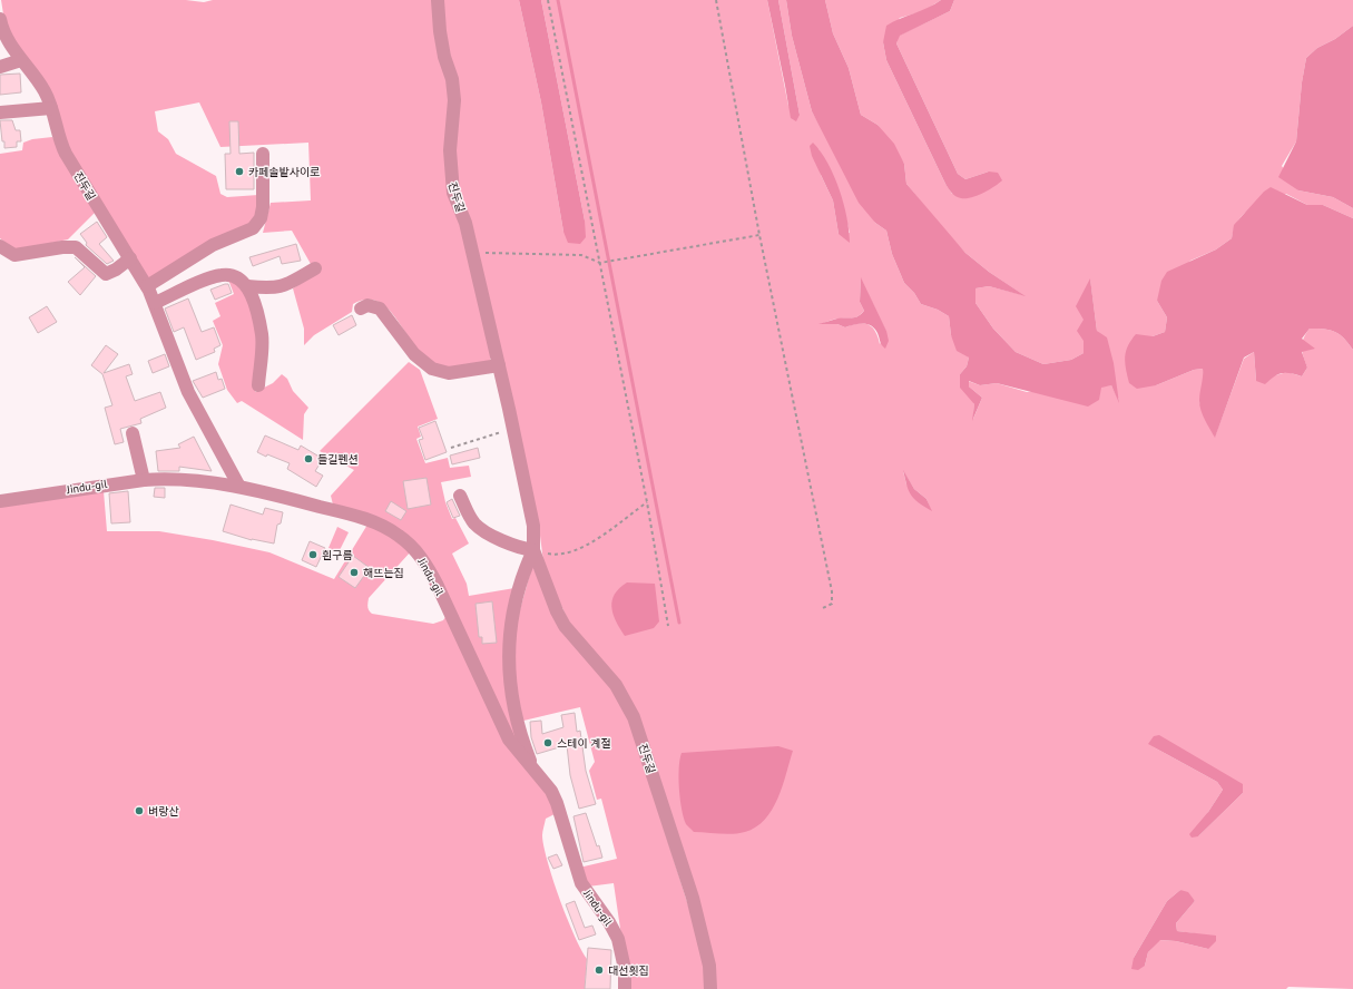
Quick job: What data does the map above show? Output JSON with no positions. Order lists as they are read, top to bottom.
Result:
{
  "streets": {
    "street": ["진두길", "Jindu-gil"]
  },
  "crossings": [
    ["진두길", "Jindu-gil"]
  ],
  "places": [
    "카페솔밭사이로",
    "들길펜션",
    "흰구름",
    "해뜨는집",
    "스테이 계절",
    "벼랑산",
    "대선횟집"
  ]
}
